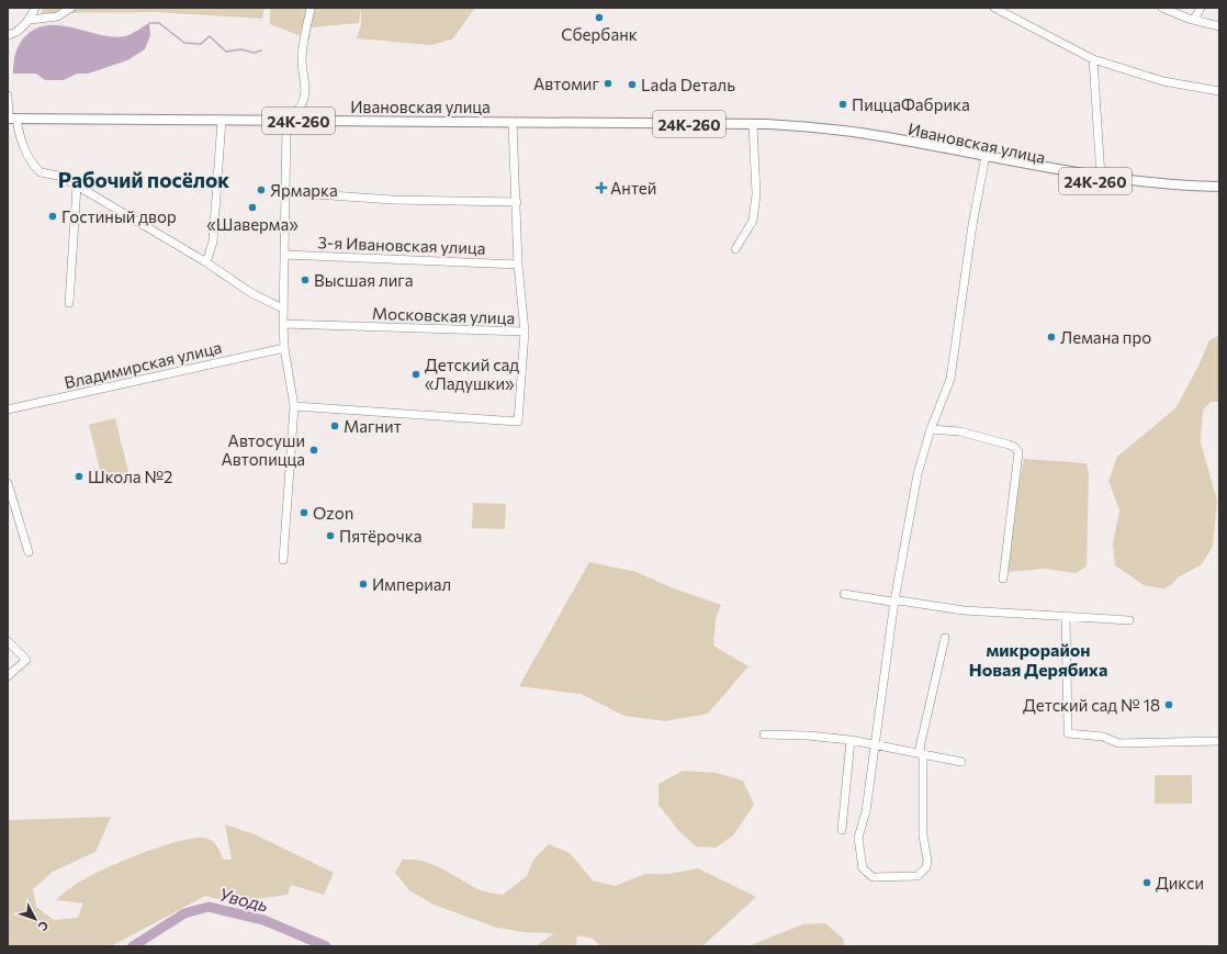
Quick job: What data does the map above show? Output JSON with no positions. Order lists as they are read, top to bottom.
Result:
{
  "streets": {
    "main road": ["Ивановская улица", "24К-260"],
    "street": ["3-я Ивановская улица", "Московская улица", "Владимирская улица"]
  },
  "crossings": [
    ["Ивановская улица", "24К-260"],
    ["Ивановская улица", "Московская улица"],
    ["3-я Ивановская улица", "Московская улица"]
  ],
  "districts": ["Рабочий посёлок", "микрорайон Новая Дерябиха"],
  "water": ["Уводь"],
  "places": {
    "other": [
      "Сбербанк",
      "Автомиг",
      "Lada Dеталь",
      "ПиццаФабрика",
      "Ярмарка",
      "«Шаверма»",
      "Гостиный двор",
      "Высшая лига",
      "Лемана про",
      "Детский сад «Ладушки»",
      "Магнит",
      "Автосуши Автопицца",
      "Школа №2",
      "Ozon",
      "Пятёрочка",
      "Империал",
      "Детский сад № 18",
      "Дикси"
    ],
    "health": ["Антей"]
  },
  "north": "bottom right"
}
